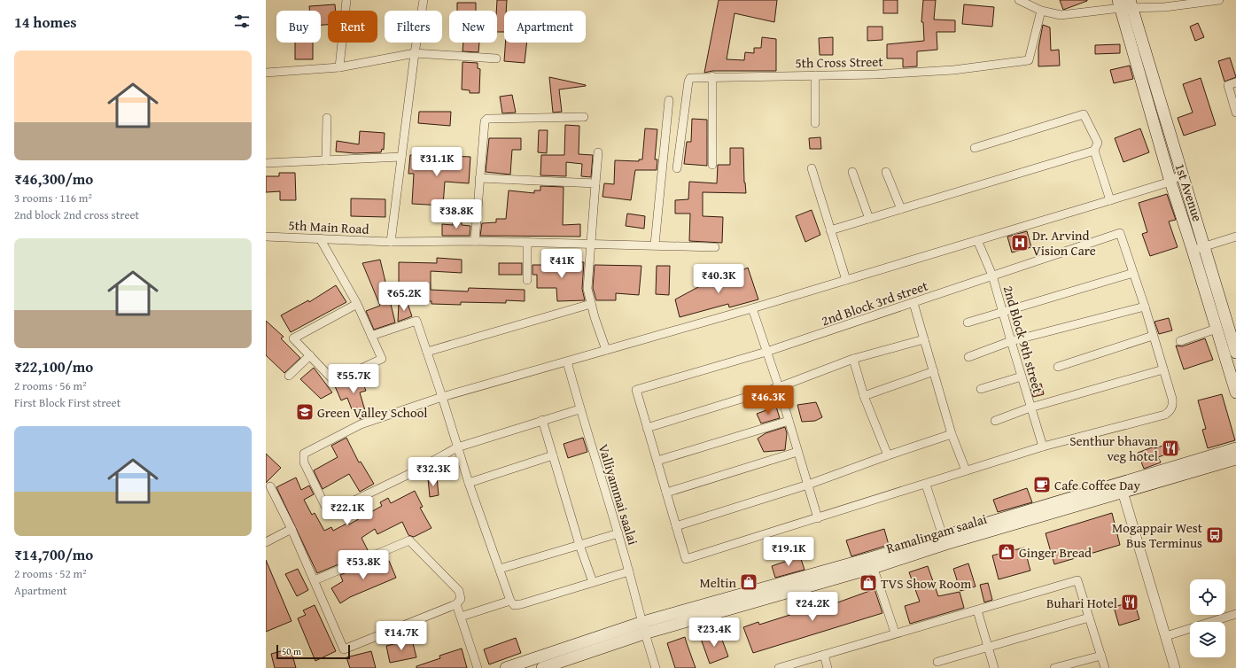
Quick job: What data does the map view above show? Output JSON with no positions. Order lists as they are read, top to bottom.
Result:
{
  "streets": {
    "main road": ["1st Avenue"],
    "street": [
      "5th Cross Street",
      "5th Main Road",
      "2nd Block 3rd street",
      "2nd Block 9th street",
      "Valliyammai saalai"
    ]
  },
  "crossings": [
    ["2nd Block 3rd street", "2nd Block 9th street"]
  ],
  "places": {
    "hospital": ["Dr. Arvind Vision Care"],
    "school or university": ["Green Valley School"],
    "restaurant": ["Senthur bhavan veg hotel", "Buhari Hotel"],
    "cafe": ["Cafe Coffee Day"],
    "bus stop": ["Mogappair West Bus Terminus"],
    "shop": ["Ginger Bread", "Meltin", "TVS Show Room"]
  },
  "scale_bar": "50 m",
  "page": {
    "heading": "14 homes",
    "chip": [
      "Buy",
      "Rent",
      "Filters",
      "New",
      "Apartment"
    ],
    "list": [
      {
        "name": "₹46,300/mo",
        "note": "3 rooms · 116 m² · 2nd block 2nd cross street"
      },
      {
        "name": "₹22,100/mo",
        "note": "2 rooms · 56 m² · First Block First street"
      },
      {
        "name": "₹14,700/mo",
        "note": "2 rooms · 52 m² · Apartment"
      }
    ],
    "price": [
      "₹31.1K",
      "₹38.8K",
      "₹41K",
      "₹40.3K",
      "₹65.2K",
      "₹55.7K",
      "₹46.3K",
      "₹32.3K",
      "₹22.1K",
      "₹19.1K",
      "₹53.8K",
      "₹24.2K",
      "₹23.4K",
      "₹14.7K"
    ],
    "scale": "50 m"
  }
}
